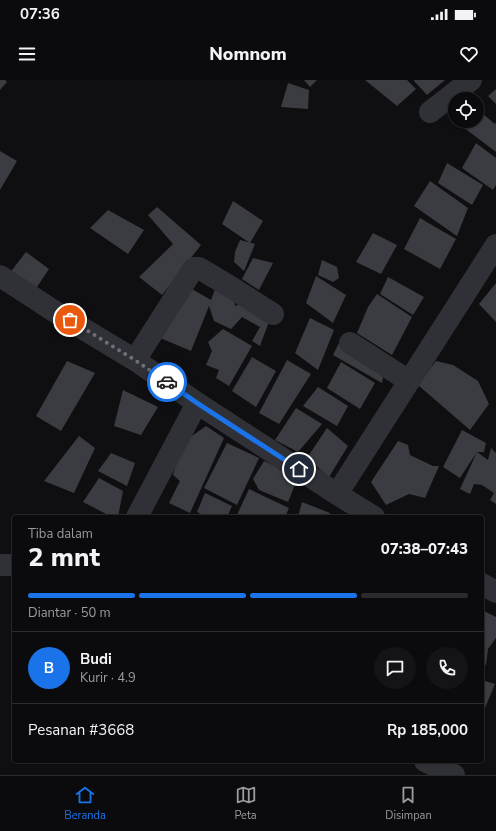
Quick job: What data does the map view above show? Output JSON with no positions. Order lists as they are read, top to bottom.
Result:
{
  "page": {
    "status": "07:36",
    "header": "Nomnom",
    "heading": ["2 mnt", "Tiba dalam", "07:38–07:43"],
    "panel": [
      "Budi",
      "Kurir · 4.9",
      "Pesanan #3668",
      "Rp 185,000"
    ],
    "bar": "Diantar · 50 m",
    "round": "B",
    "tabs": ["Beranda", "Peta", "Disimpan"]
  }
}
